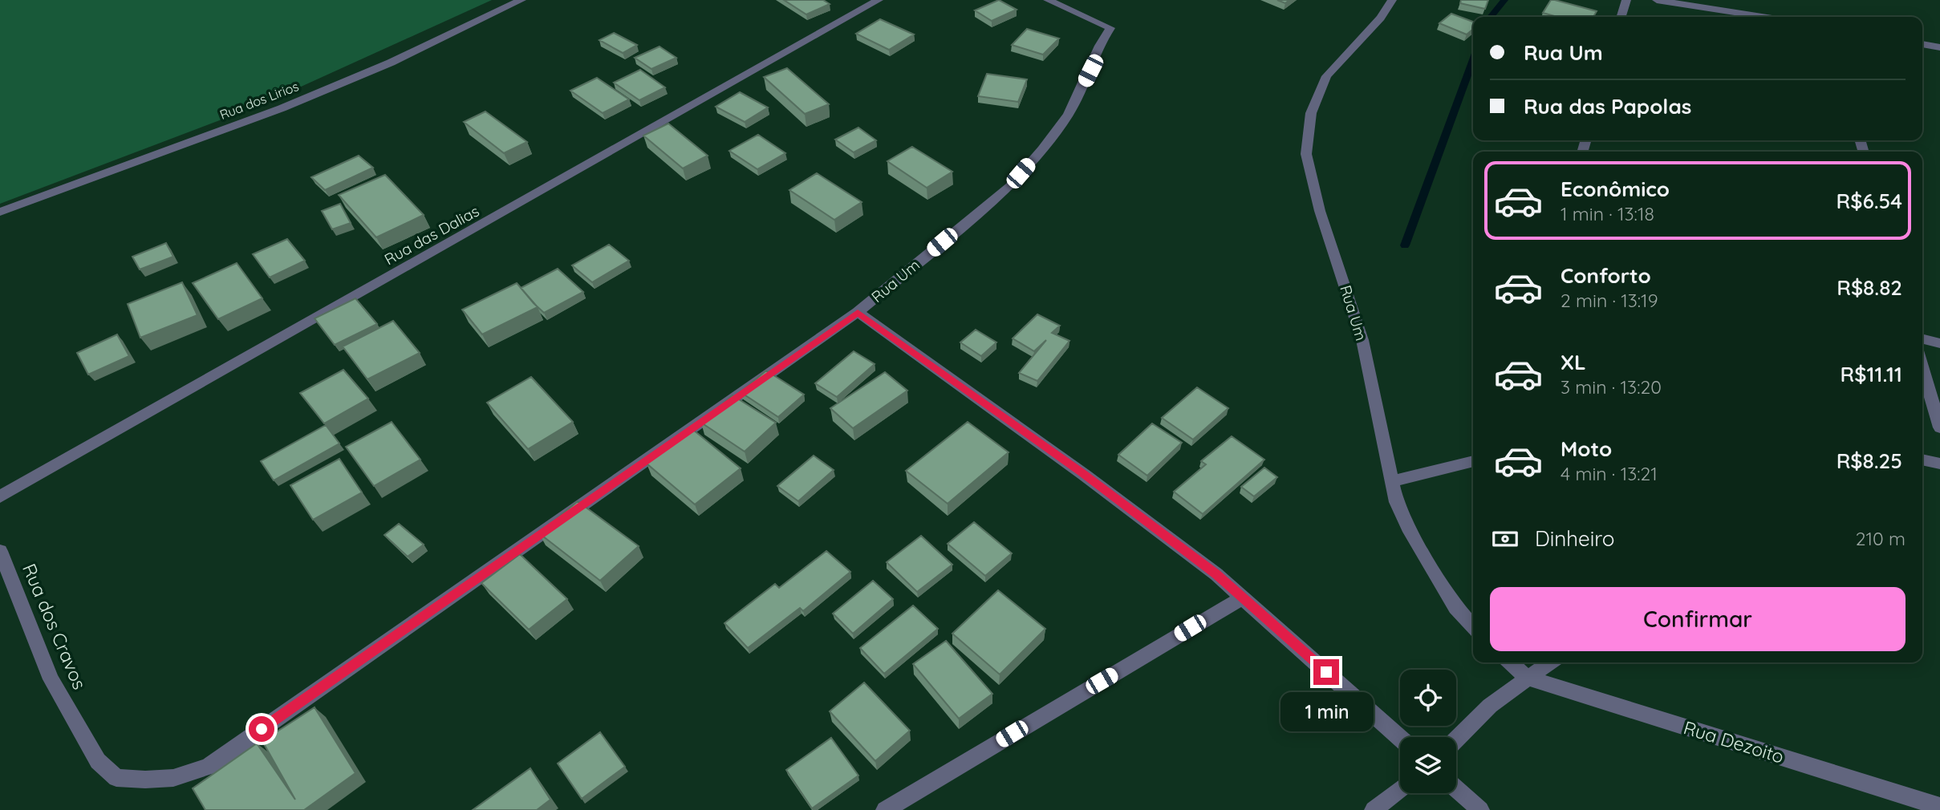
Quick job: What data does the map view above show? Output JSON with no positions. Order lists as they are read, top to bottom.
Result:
{
  "streets": {
    "street": [
      "Rua dos Lirios",
      "Rua das Dalias",
      "Rua Um",
      "Rua dos Cravos",
      "Rua Dezoito"
    ]
  },
  "crossings": [
    ["Rua Um", "Rua dos Cravos"]
  ],
  "page": {
    "banner": ["Rua Um", "Rua das Papolas"],
    "list": [
      {
        "name": "Econômico",
        "note": "1 min · 13:18",
        "value": "R$6.54"
      },
      {
        "name": "Conforto",
        "note": "2 min · 13:19",
        "value": "R$8.82"
      },
      {
        "name": "XL",
        "note": "3 min · 13:20",
        "value": "R$11.11"
      },
      {
        "name": "Moto",
        "note": "4 min · 13:21",
        "value": "R$8.25"
      }
    ],
    "pay": ["Dinheiro", "210 m"],
    "buttons": "Confirmar",
    "bubble": "1 min"
  }
}
